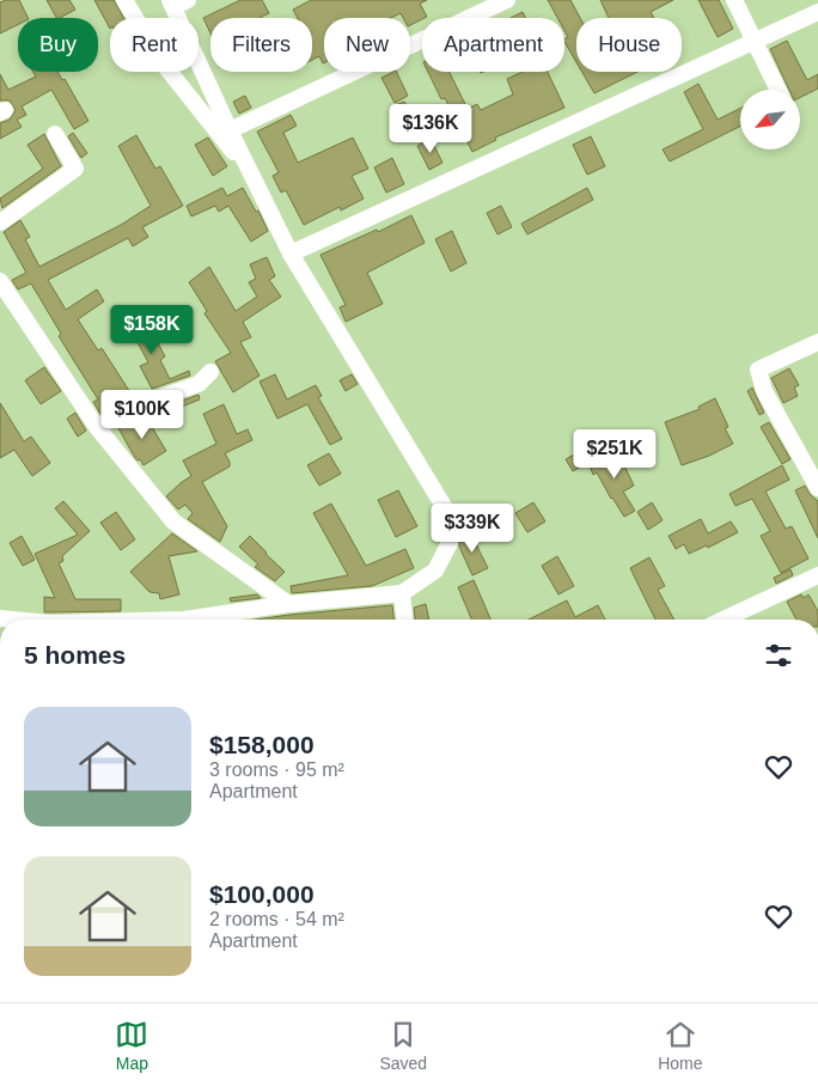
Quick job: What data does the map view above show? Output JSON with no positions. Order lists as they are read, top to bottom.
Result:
{
  "north": "bottom left",
  "page": {
    "chip": [
      "Buy",
      "Rent",
      "Filters",
      "New",
      "Apartment",
      "House"
    ],
    "price": [
      "$136K",
      "$158K",
      "$100K",
      "$251K",
      "$339K"
    ],
    "heading": "5 homes",
    "list": [
      {
        "name": "$158,000",
        "note": "3 rooms · 95 m² · Apartment"
      },
      {
        "name": "$100,000",
        "note": "2 rooms · 54 m² · Apartment"
      }
    ],
    "tabs": ["Map", "Saved", "Home"]
  }
}
